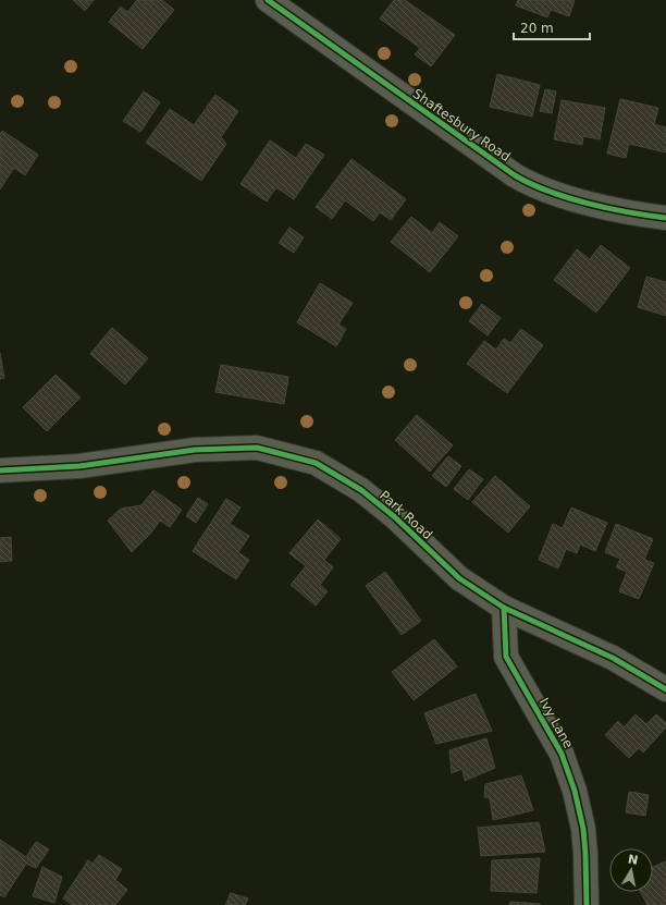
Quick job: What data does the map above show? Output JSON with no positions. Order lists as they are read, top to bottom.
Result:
{
  "streets": {
    "street": ["Shaftesbury Road", "Park Road", "Ivy Lane"]
  },
  "crossings": [
    ["Park Road", "Ivy Lane"]
  ],
  "scale_bar": "20 m",
  "north": "top"
}
